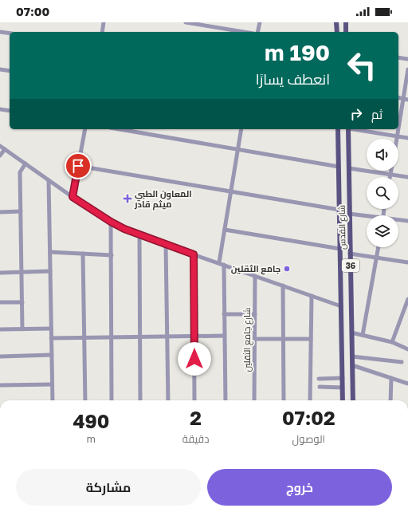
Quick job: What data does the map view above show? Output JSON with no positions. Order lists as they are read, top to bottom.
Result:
{
  "streets": {
    "main road": ["شارع القدس", "36"],
    "street": ["شارع جامع الثقلين"]
  },
  "places": {
    "health": ["المعاون الطبي ميثم قادر"],
    "other": ["جامع الثقلين"]
  },
  "page": {
    "status": "07:00",
    "turn": ["190 m", "انعطف يسارًا"],
    "then": "ثم",
    "eta": [
      "07:02",
      "الوصول",
      "2",
      "دقيقة",
      "490",
      "m"
    ],
    "buttons": ["خروج", "مشاركة"]
  }
}
